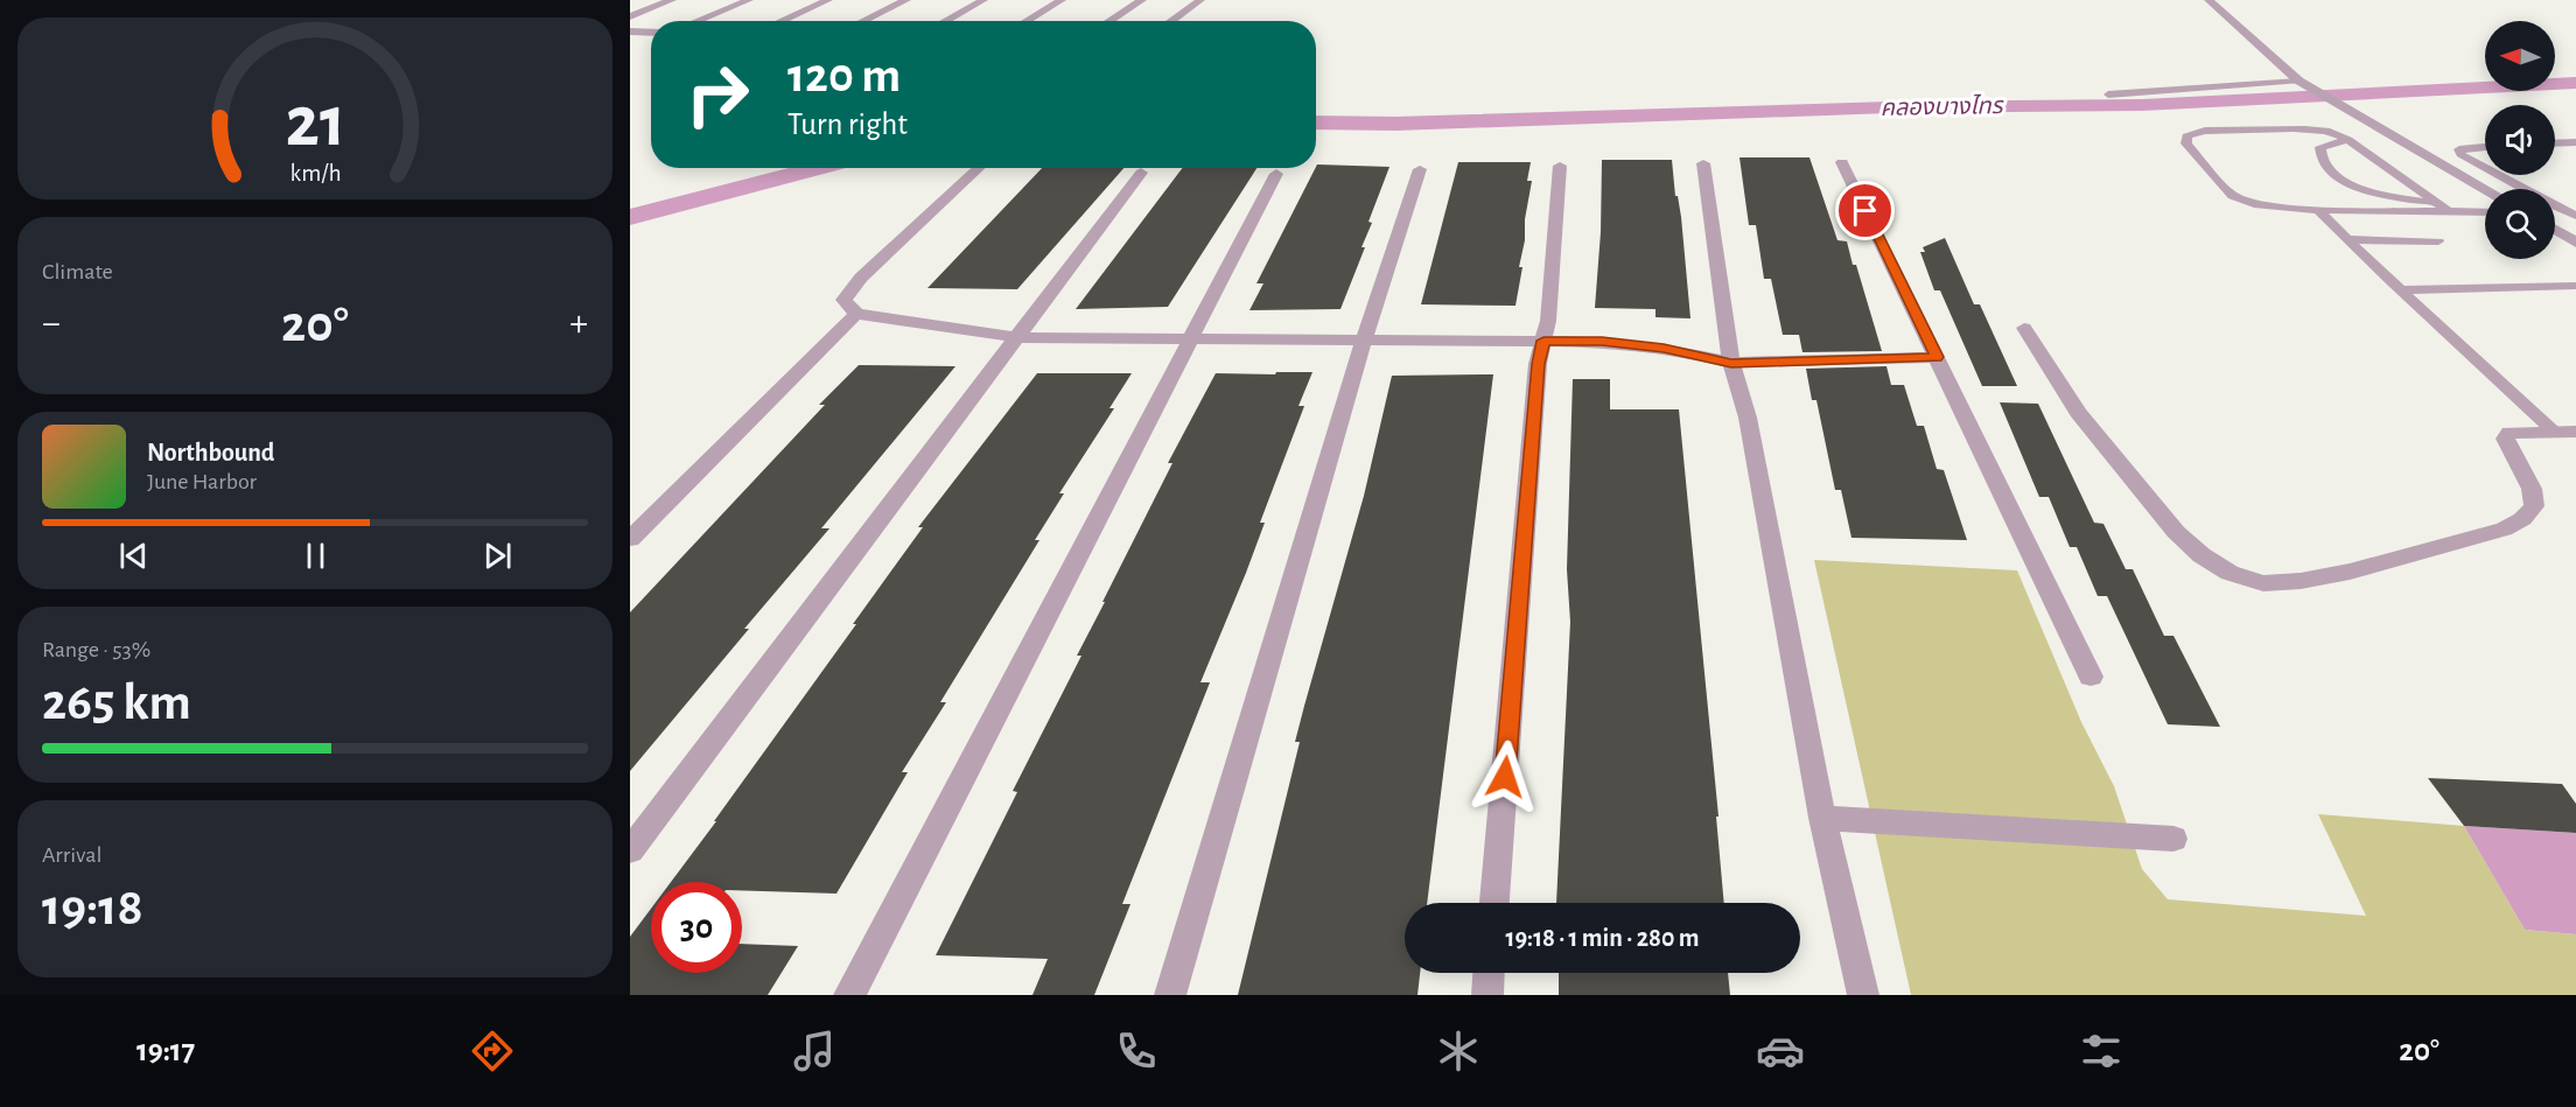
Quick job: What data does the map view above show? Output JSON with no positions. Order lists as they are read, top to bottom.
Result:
{
  "water": ["คลองบางไทร"],
  "north": "left",
  "page": {
    "turn": ["120 m", "Turn right"],
    "tile": [
      "Climate",
      ["Range · 53%", "265 km"],
      ["Arrival", "19:18"]
    ],
    "heat": ["−", "20°", "+"],
    "song": ["Northbound", "June Harbor"],
    "limit": "30",
    "trip": "19:18 · 1 min · 280 m",
    "tabs": ["19:17", "20°"],
    "gauge": ["21", "km/h"]
  }
}
